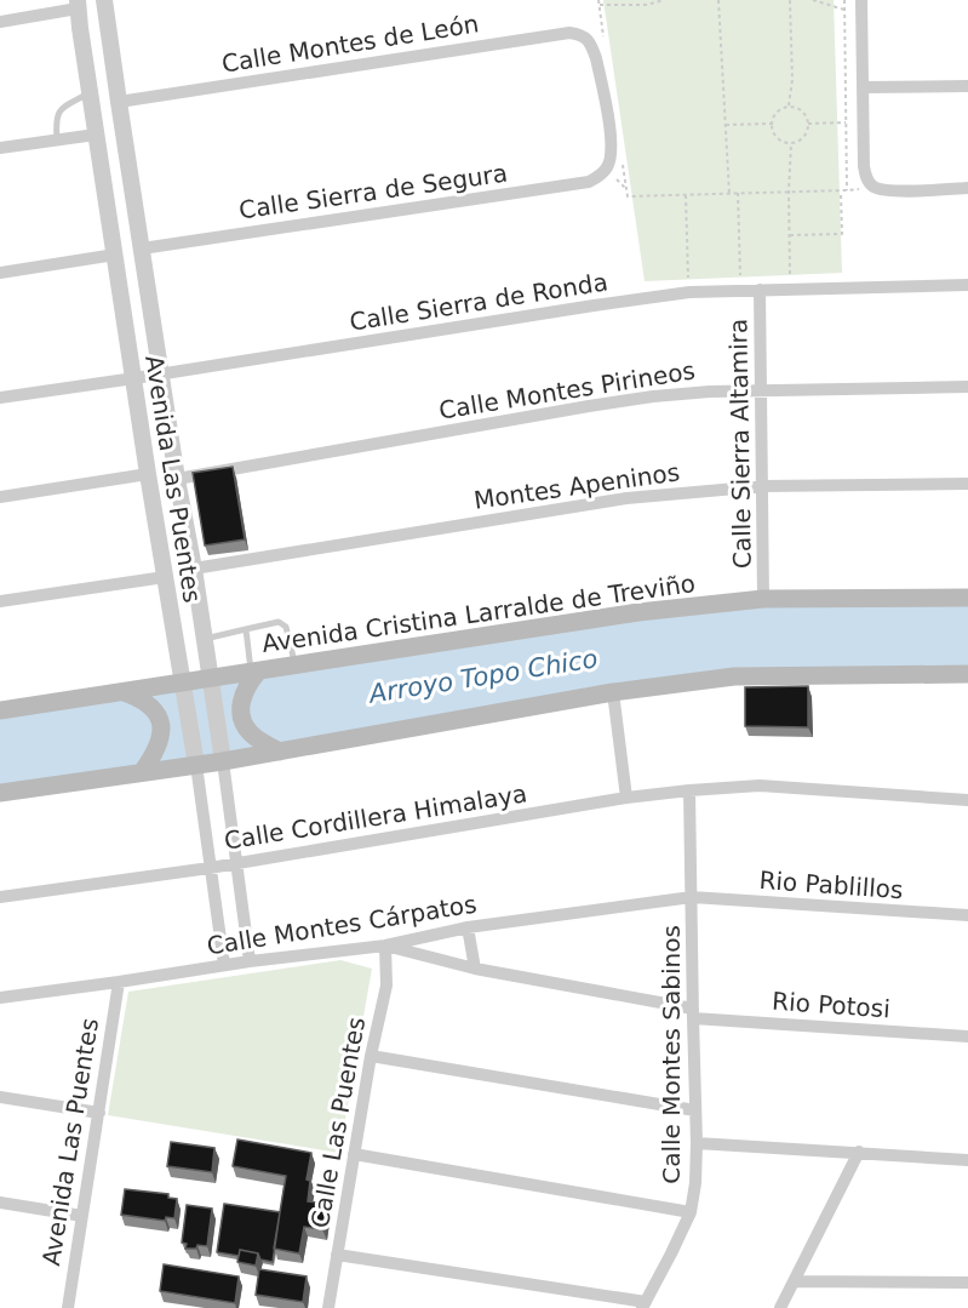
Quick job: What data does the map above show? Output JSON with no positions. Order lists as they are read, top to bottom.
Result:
{
  "streets": {
    "main road": ["Avenida Cristina Larralde de Treviño"],
    "street": [
      "Calle Montes de León",
      "Calle Sierra de Segura",
      "Calle Sierra de Ronda",
      "Calle Montes Pirineos",
      "Calle Sierra Altamira",
      "Avenida Las Puentes",
      "Montes Apeninos",
      "Calle Cordillera Himalaya",
      "Rio Pablillos",
      "Calle Montes Cárpatos",
      "Rio Potosi",
      "Calle Montes Sabinos",
      "Calle Las Puentes"
    ]
  },
  "crossings": [
    ["Calle Montes de León", "Calle Sierra de Segura"],
    ["Calle Montes de León", "Avenida Las Puentes"],
    ["Calle Sierra de Segura", "Avenida Las Puentes"],
    ["Calle Sierra de Ronda", "Calle Sierra Altamira"],
    ["Calle Sierra de Ronda", "Avenida Las Puentes"],
    ["Calle Montes Pirineos", "Calle Sierra Altamira"],
    ["Calle Montes Pirineos", "Avenida Las Puentes"],
    ["Calle Sierra Altamira", "Montes Apeninos"],
    ["Calle Sierra Altamira", "Avenida Cristina Larralde de Treviño"],
    ["Avenida Las Puentes", "Montes Apeninos"],
    ["Avenida Las Puentes", "Avenida Cristina Larralde de Treviño"],
    ["Avenida Las Puentes", "Calle Cordillera Himalaya"],
    ["Avenida Las Puentes", "Calle Montes Cárpatos"],
    ["Calle Cordillera Himalaya", "Calle Montes Sabinos"],
    ["Rio Pablillos", "Calle Montes Cárpatos"],
    ["Rio Pablillos", "Calle Montes Sabinos"],
    ["Calle Montes Cárpatos", "Rio Potosi"],
    ["Calle Montes Cárpatos", "Calle Montes Sabinos"],
    ["Calle Montes Cárpatos", "Calle Las Puentes"],
    ["Rio Potosi", "Calle Montes Sabinos"],
    ["Rio Potosi", "Calle Las Puentes"]
  ],
  "water": ["Arroyo Topo Chico"]
}
